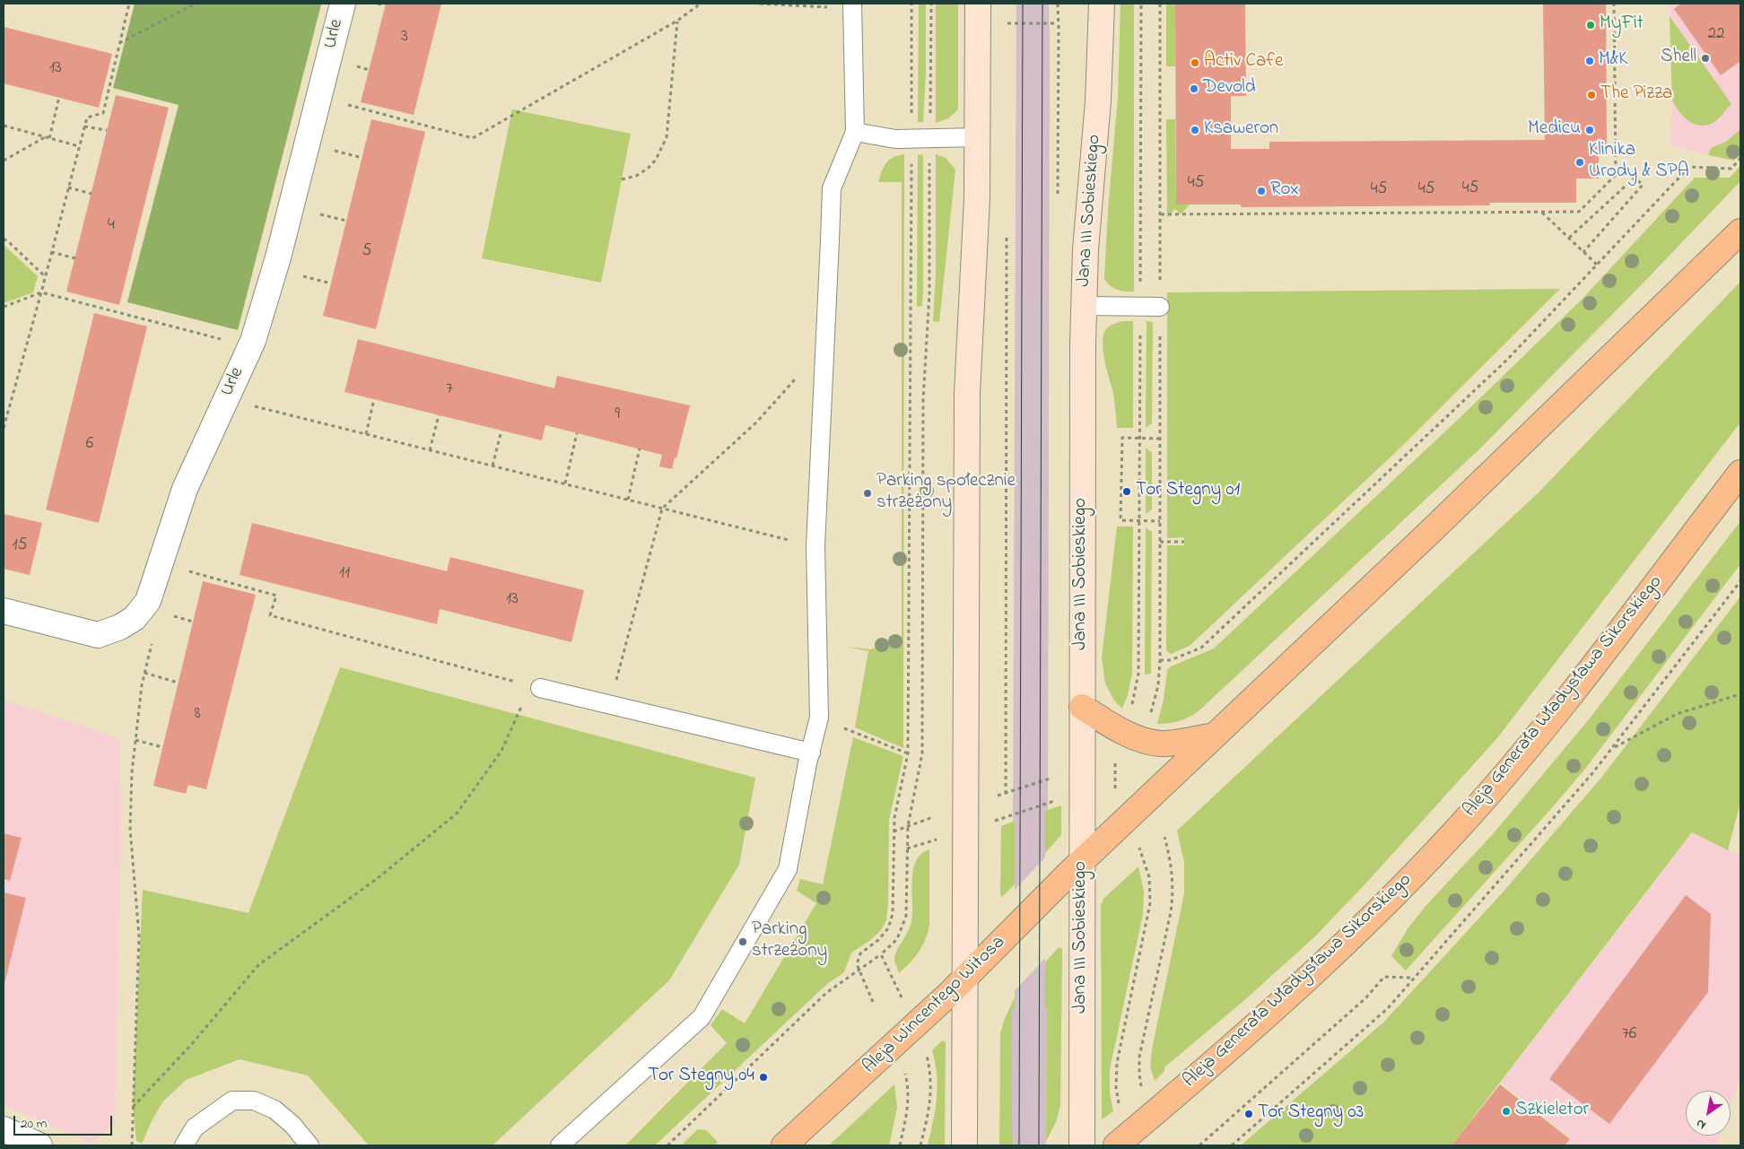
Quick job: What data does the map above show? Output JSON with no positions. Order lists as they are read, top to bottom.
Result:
{
  "streets": {
    "main road": ["Jana III Sobieskiego", "Aleja Generała Władysława Sikorskiego", "Aleja Wincentego Witosa"],
    "street": ["Urle"]
  },
  "crossings": [
    ["Jana III Sobieskiego", "Aleja Wincentego Witosa"]
  ],
  "places": [
    "MyFit",
    "Shell",
    "M&K",
    "Activ Cafe",
    "Devold",
    "The Pizza",
    "Ksaweron",
    "Medicu",
    "Klinika Urody & SPA",
    "Rox",
    "Tor Stegny 01",
    "Parking społecznie strzeżony",
    "Parking strzeżony",
    "Tor Stegny 04",
    "Szkieletor",
    "Tor Stegny 03"
  ],
  "house_numbers": [
    "22",
    "3",
    "13",
    "45",
    "45",
    "45",
    "45",
    "4",
    "5",
    "7",
    "9",
    "6",
    "15",
    "11",
    "13",
    "8",
    "76"
  ],
  "scale_bar": "20 m",
  "north": "bottom left"
}
